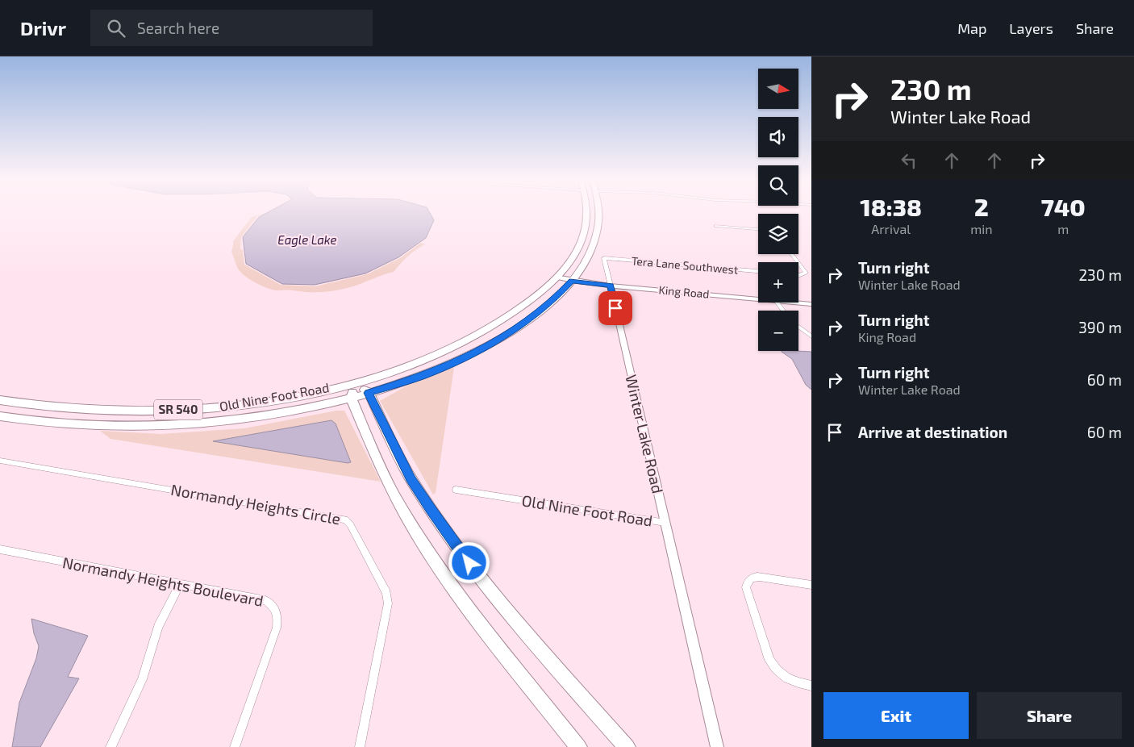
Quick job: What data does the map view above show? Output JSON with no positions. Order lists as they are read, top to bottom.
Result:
{
  "streets": {
    "main road": ["Old Nine Foot Road", "SR 540"],
    "street": [
      "Tera Lane Southwest",
      "King Road",
      "Winter Lake Road",
      "Normandy Heights Circle",
      "Normandy Heights Boulevard"
    ]
  },
  "crossings": [
    ["Tera Lane Southwest", "King Road"],
    ["Tera Lane Southwest", "Winter Lake Road"],
    ["King Road", "SR 540"],
    ["King Road", "Winter Lake Road"],
    ["Old Nine Foot Road", "SR 540"],
    ["Old Nine Foot Road", "Winter Lake Road"]
  ],
  "water": ["Eagle Lake"],
  "north": "right",
  "page": {
    "header": "Drivr",
    "search": "Search here",
    "nav": ["Map", "Layers", "Share"],
    "turn": ["230 m", "Winter Lake Road"],
    "map_buttons": ["+", "−"],
    "eta": [
      "18:38",
      "Arrival",
      "2",
      "min",
      "740",
      "m"
    ],
    "list": [
      {
        "name": "Turn right",
        "note": "Winter Lake Road",
        "value": "230 m"
      },
      {
        "name": "Turn right",
        "note": "King Road",
        "value": "390 m"
      },
      {
        "name": "Turn right",
        "note": "Winter Lake Road",
        "value": "60 m"
      },
      {
        "name": "Arrive at destination",
        "value": "60 m"
      }
    ],
    "buttons": ["Exit", "Share"]
  }
}
